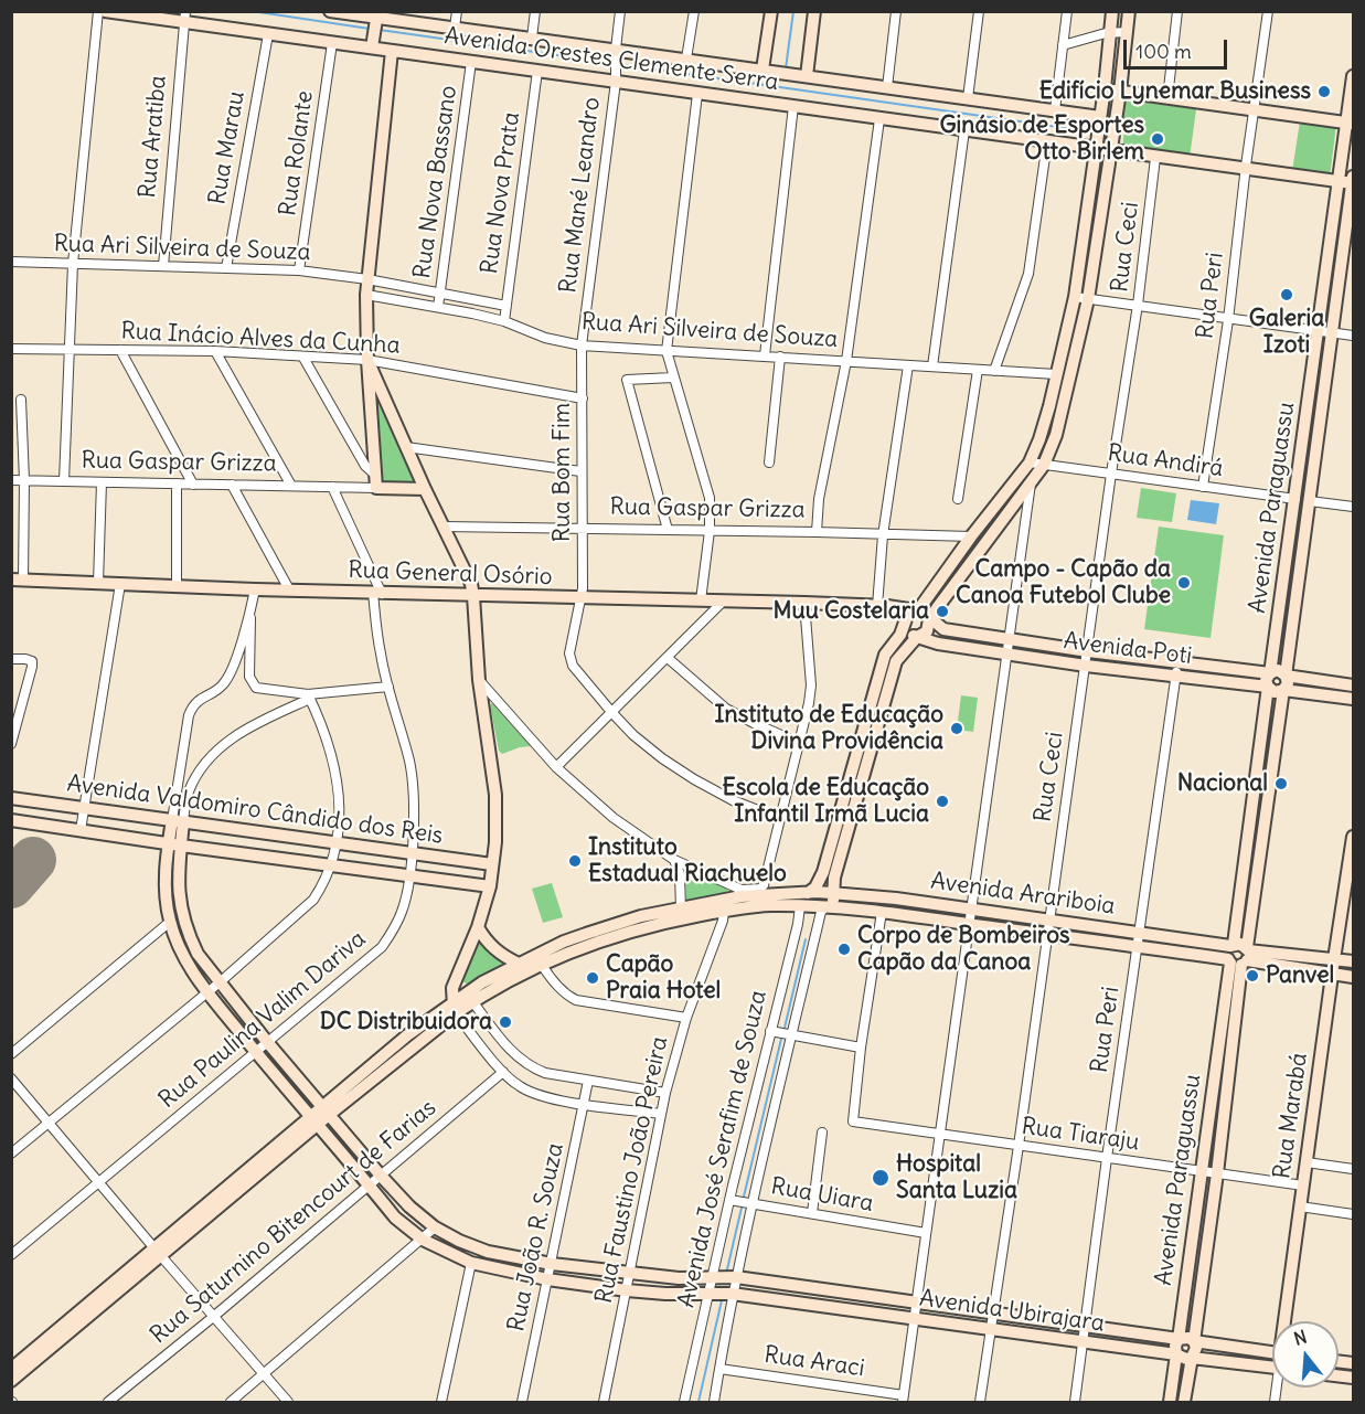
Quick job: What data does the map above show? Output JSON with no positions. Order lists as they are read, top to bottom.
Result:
{
  "streets": {
    "main road": [
      "Avenida Orestes Clemente Serra",
      "Rua Gaspar Grizza",
      "Avenida Paraguassu",
      "Rua General Osório",
      "Avenida Poti",
      "Avenida Valdomiro Cândido dos Reis",
      "Avenida Arariboia",
      "Rua Marabá",
      "Avenida Ubirajara"
    ],
    "street": [
      "Rua Aratiba",
      "Rua Marau",
      "Rua Rolante",
      "Rua Nova Bassano",
      "Rua Nova Prata",
      "Rua Mané Leandro",
      "Rua Ceci",
      "Rua Ari Silveira de Souza",
      "Rua Peri",
      "Rua Inácio Alves da Cunha",
      "Rua Andirá",
      "Rua Bom Fim",
      "Rua Paulina Valim Dariva",
      "Rua Tiaraju",
      "Avenida José Serafim de Souza",
      "Rua Faustino João Pereira",
      "Rua Uiara",
      "Rua Saturnino Bitencourt de Farias",
      "Rua João R. Souza",
      "Rua Araci"
    ]
  },
  "crossings": [
    ["Avenida Orestes Clemente Serra", "Rua Aratiba"],
    ["Avenida Orestes Clemente Serra", "Rua Marau"],
    ["Avenida Orestes Clemente Serra", "Rua Rolante"],
    ["Avenida Orestes Clemente Serra", "Rua Nova Bassano"],
    ["Avenida Orestes Clemente Serra", "Rua Nova Prata"],
    ["Avenida Orestes Clemente Serra", "Rua Mané Leandro"],
    ["Avenida Orestes Clemente Serra", "Rua Ceci"],
    ["Avenida Orestes Clemente Serra", "Rua Peri"],
    ["Avenida Orestes Clemente Serra", "Avenida Paraguassu"],
    ["Rua Aratiba", "Rua Ari Silveira de Souza"],
    ["Rua Marau", "Rua Ari Silveira de Souza"],
    ["Rua Rolante", "Rua Ari Silveira de Souza"],
    ["Rua Nova Bassano", "Rua Ari Silveira de Souza"],
    ["Rua Nova Prata", "Rua Ari Silveira de Souza"],
    ["Rua Mané Leandro", "Rua Ari Silveira de Souza"],
    ["Rua Mané Leandro", "Rua Bom Fim"],
    ["Rua Ceci", "Rua Andirá"],
    ["Rua Ceci", "Avenida Poti"],
    ["Rua Ceci", "Avenida Arariboia"],
    ["Rua Ceci", "Rua Tiaraju"],
    ["Rua Ceci", "Avenida Ubirajara"],
    ["Rua Ari Silveira de Souza", "Rua Bom Fim"],
    ["Rua Peri", "Rua Andirá"],
    ["Rua Peri", "Avenida Poti"],
    ["Rua Peri", "Avenida Arariboia"],
    ["Rua Peri", "Rua Tiaraju"],
    ["Rua Peri", "Avenida Ubirajara"],
    ["Rua Inácio Alves da Cunha", "Rua Bom Fim"],
    ["Rua Andirá", "Avenida Paraguassu"],
    ["Rua Gaspar Grizza", "Rua Bom Fim"],
    ["Rua Gaspar Grizza", "Rua Paulina Valim Dariva"],
    ["Rua Bom Fim", "Rua General Osório"],
    ["Avenida Paraguassu", "Avenida Poti"],
    ["Avenida Paraguassu", "Avenida Arariboia"],
    ["Avenida Paraguassu", "Rua Tiaraju"],
    ["Avenida Paraguassu", "Avenida Ubirajara"],
    ["Rua General Osório", "Avenida Poti"],
    ["Rua General Osório", "Rua Paulina Valim Dariva"],
    ["Avenida Valdomiro Cândido dos Reis", "Rua Paulina Valim Dariva"],
    ["Avenida Valdomiro Cândido dos Reis", "Avenida Ubirajara"],
    ["Avenida Arariboia", "Avenida José Serafim de Souza"],
    ["Avenida Arariboia", "Rua Faustino João Pereira"],
    ["Rua Paulina Valim Dariva", "Avenida Ubirajara"],
    ["Rua Marabá", "Rua Tiaraju"],
    ["Avenida José Serafim de Souza", "Rua Uiara"],
    ["Avenida José Serafim de Souza", "Avenida Ubirajara"],
    ["Avenida José Serafim de Souza", "Rua Araci"],
    ["Rua Faustino João Pereira", "Avenida Ubirajara"],
    ["Rua Saturnino Bitencourt de Farias", "Avenida Ubirajara"],
    ["Rua João R. Souza", "Avenida Ubirajara"]
  ],
  "places": [
    "Edifício Lynemar Business",
    "Ginásio de Esportes Otto Birlem",
    "Galeria Izoti",
    "Campo - Capão da Canoa Futebol Clube",
    "Muu Costelaria",
    "Instituto de Educação Divina Providência",
    "Nacional",
    "Escola de Educação Infantil Irmã Lucia",
    "Instituto Estadual Riachuelo",
    "Corpo de Bombeiros Capão da Canoa",
    "Panvel",
    "Capão Praia Hotel",
    "DC Distribuidora",
    "Hospital Santa Luzia"
  ],
  "scale_bar": "100 m",
  "north": "top"
}
